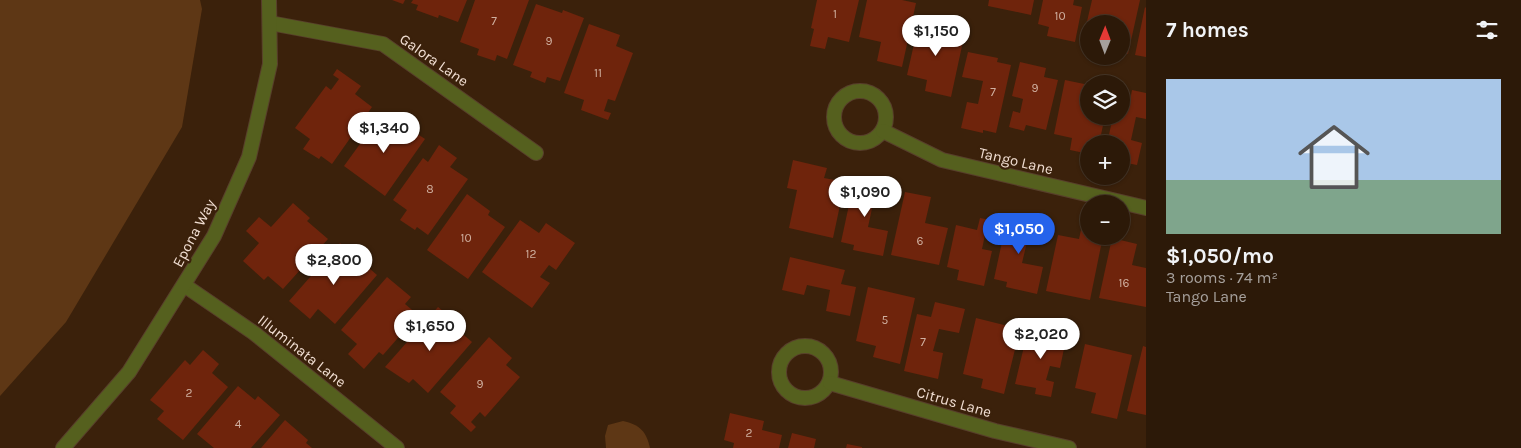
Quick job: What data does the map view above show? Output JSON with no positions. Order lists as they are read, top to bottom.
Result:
{
  "streets": {
    "street": [
      "Galora Lane",
      "Tango Lane",
      "Epona Way",
      "Illuminata Lane",
      "Citrus Lane"
    ]
  },
  "crossings": [
    ["Galora Lane", "Epona Way"],
    ["Epona Way", "Illuminata Lane"]
  ],
  "house_numbers": [
    "1",
    "10",
    "7",
    "9",
    "11",
    "9",
    "7",
    "8",
    "10",
    "6",
    "12",
    "16",
    "5",
    "7",
    "9",
    "2",
    "4",
    "2"
  ],
  "north": "top",
  "page": {
    "heading": "7 homes",
    "map_buttons": ["+", "−"],
    "price": [
      "$1,150",
      "$1,340",
      "$1,090",
      "$1,050",
      "$2,800",
      "$1,650",
      "$2,020"
    ],
    "list": [
      {
        "name": "$1,050/mo",
        "note": "3 rooms · 74 m² · Tango Lane"
      }
    ]
  }
}
